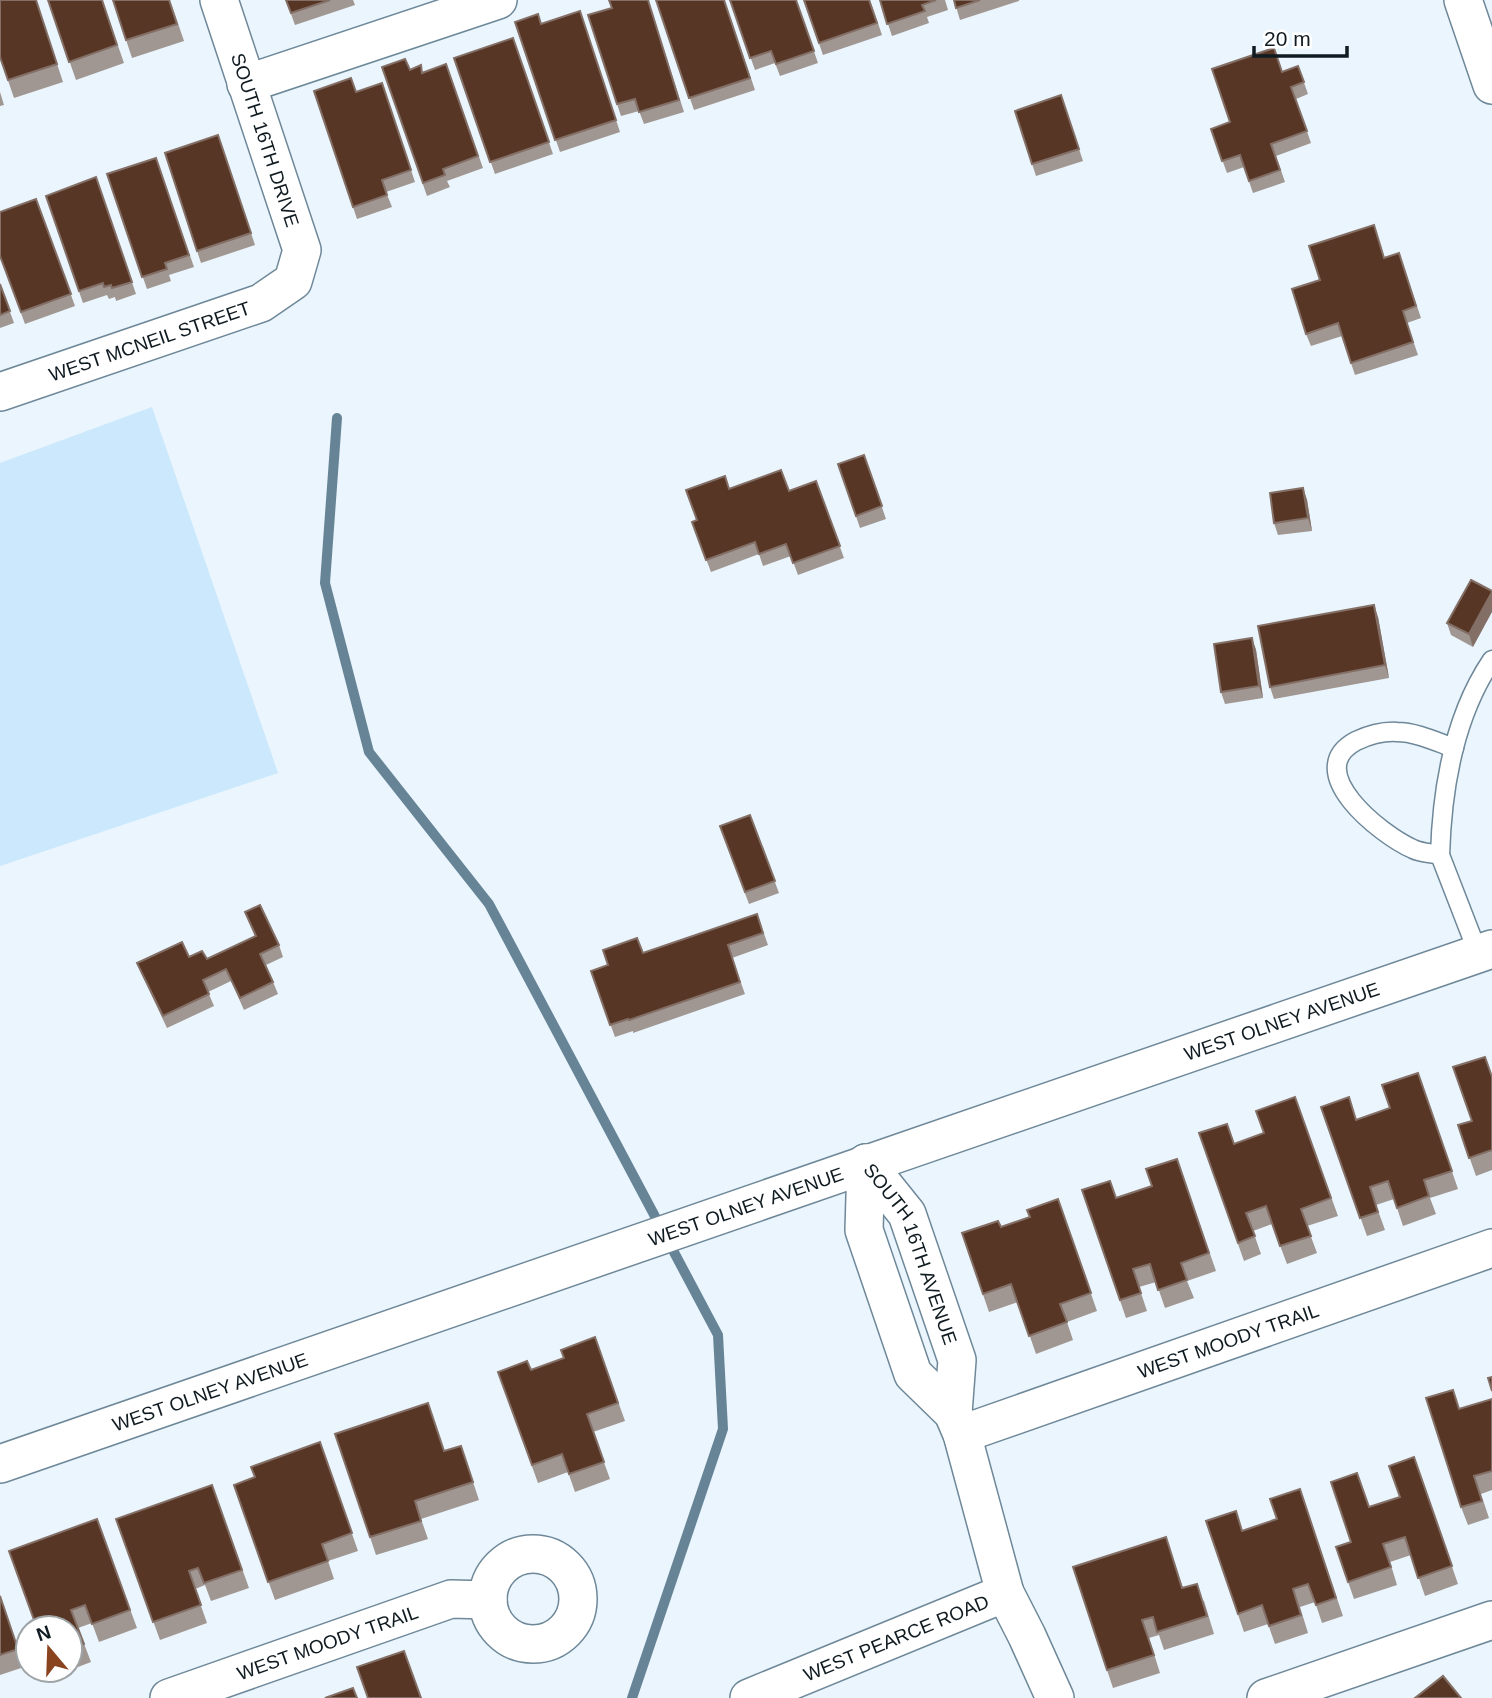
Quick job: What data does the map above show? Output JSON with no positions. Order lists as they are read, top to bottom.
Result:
{
  "streets": {
    "street": [
      "SOUTH 16TH DRIVE",
      "WEST MCNEIL STREET",
      "WEST OLNEY AVENUE",
      "SOUTH 16TH AVENUE",
      "WEST MOODY TRAIL",
      "WEST PEARCE ROAD"
    ]
  },
  "crossings": [
    ["SOUTH 16TH DRIVE", "WEST MCNEIL STREET"],
    ["WEST OLNEY AVENUE", "SOUTH 16TH AVENUE"],
    ["SOUTH 16TH AVENUE", "WEST MOODY TRAIL"]
  ],
  "scale_bar": "20 m",
  "north": "top"
}
